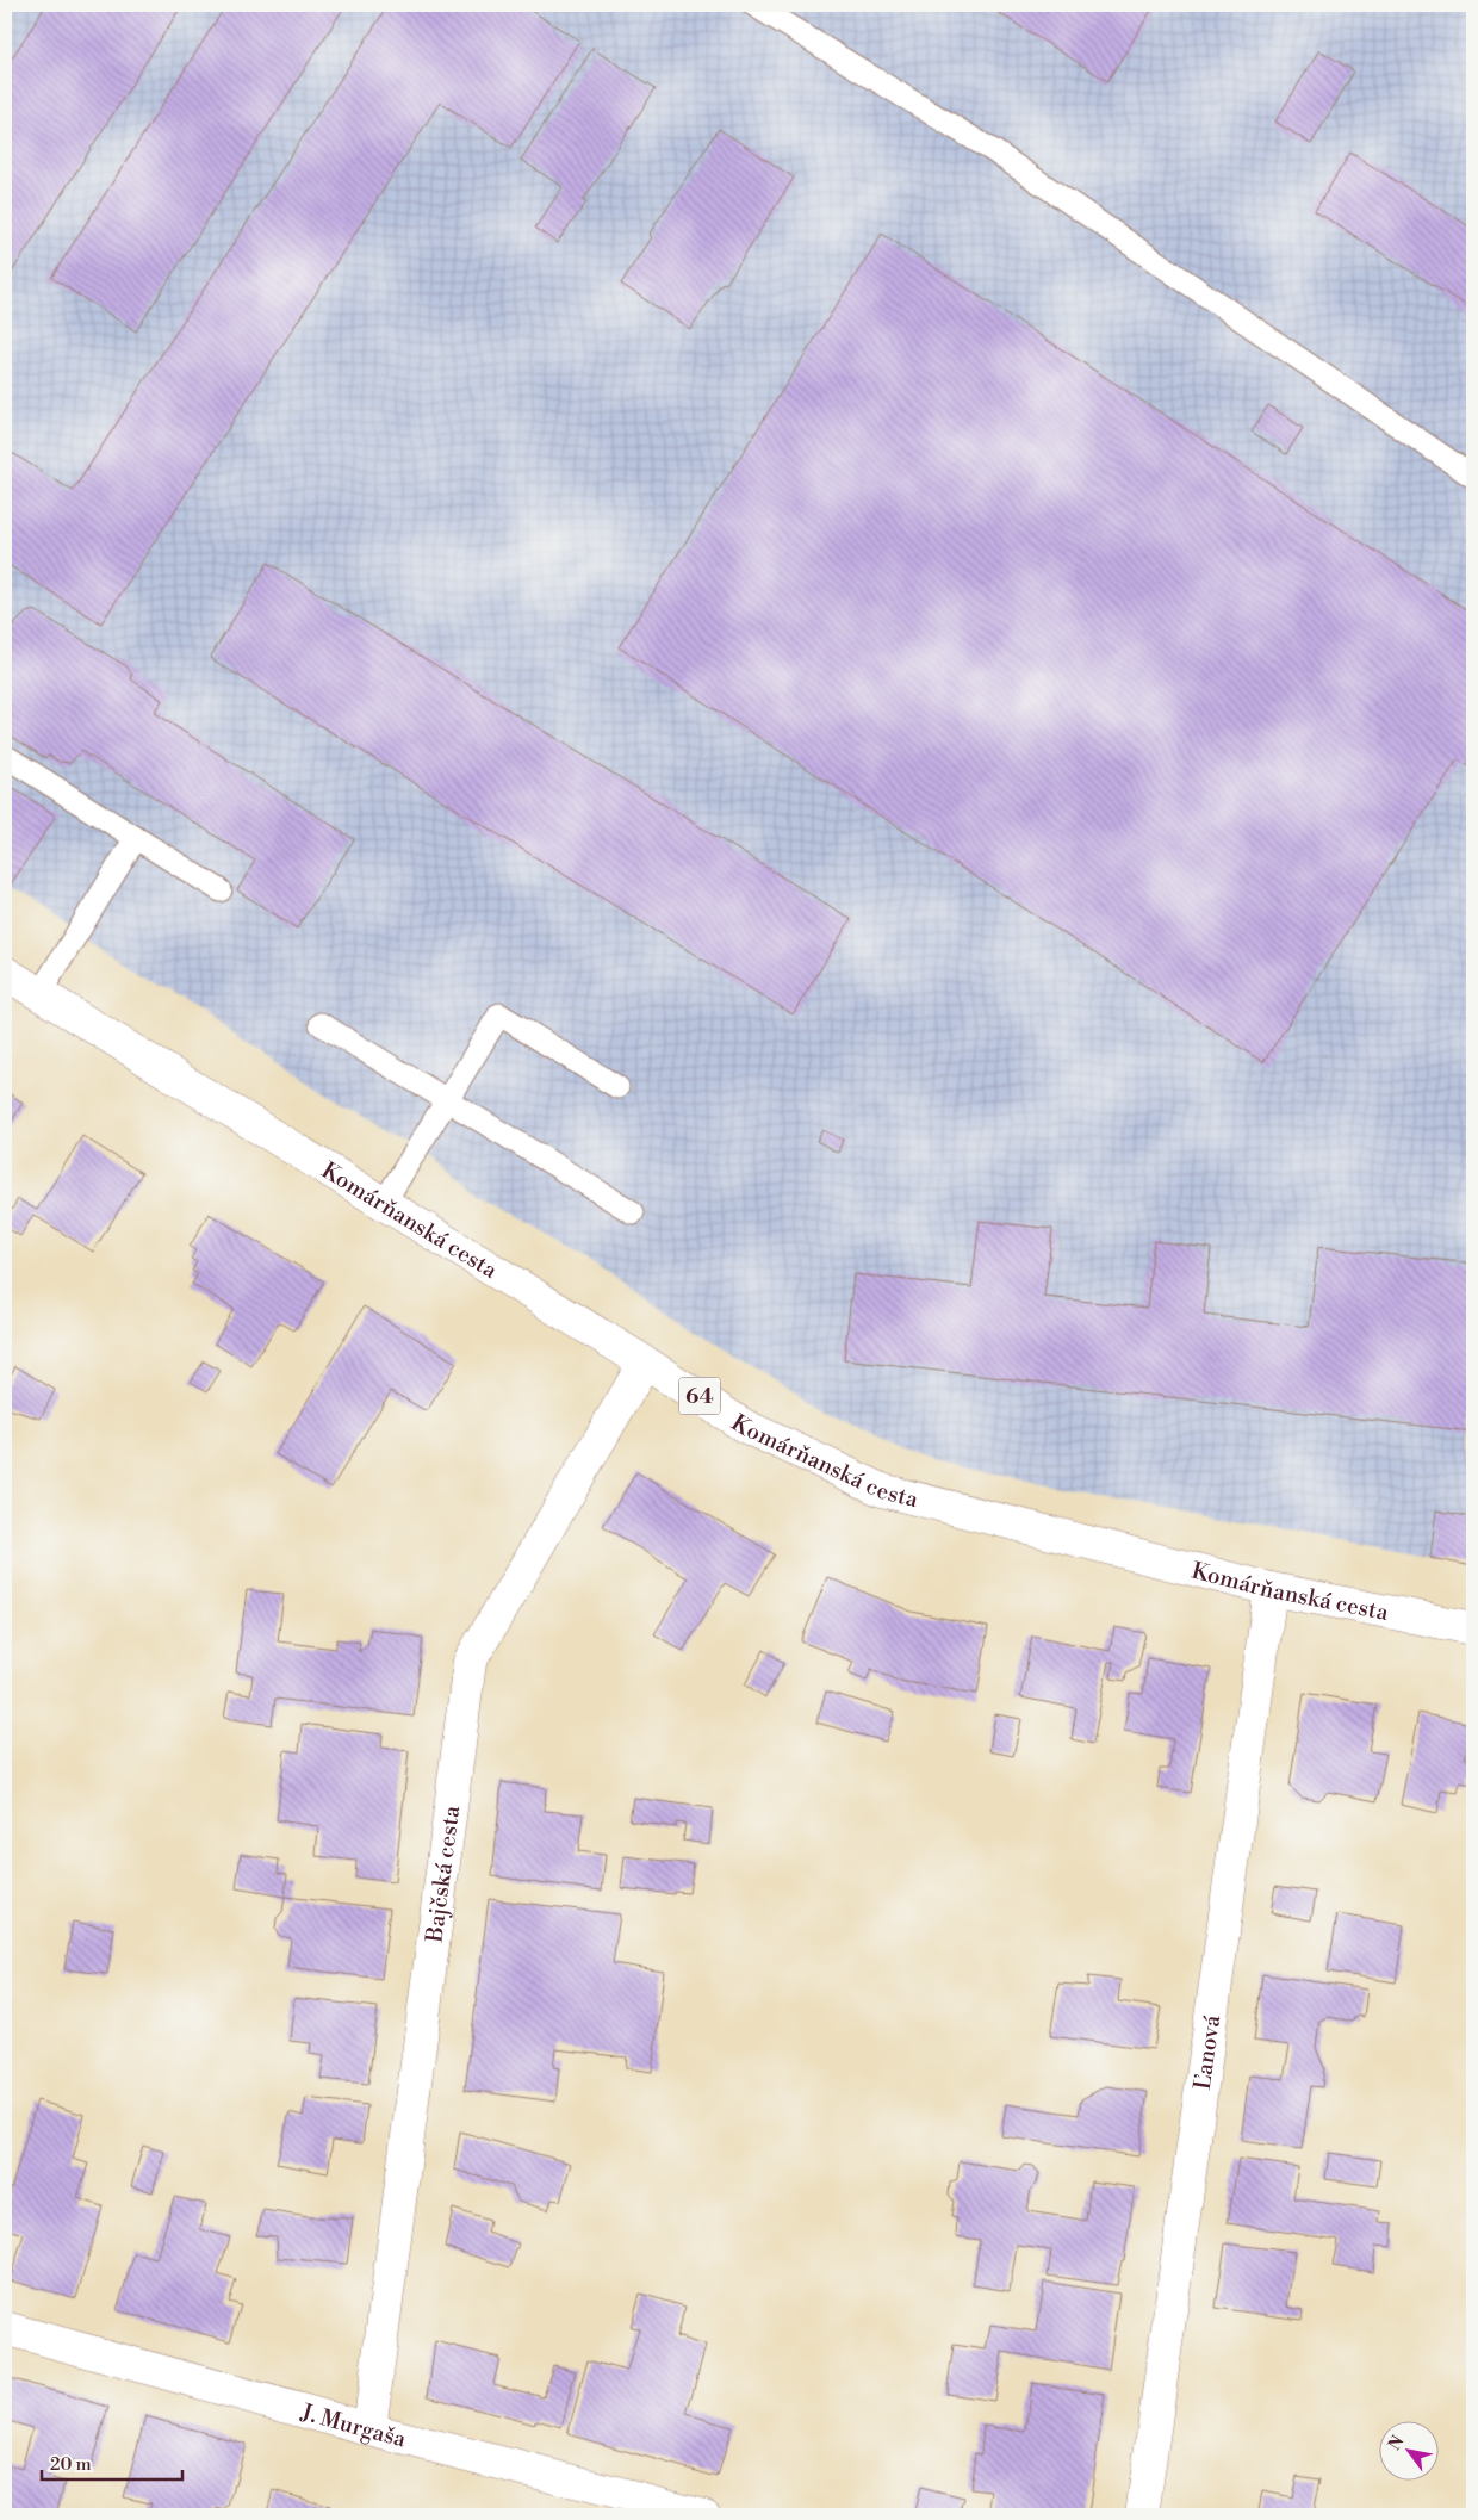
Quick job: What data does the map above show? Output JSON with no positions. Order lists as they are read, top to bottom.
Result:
{
  "streets": {
    "street": [
      "Komárňanská cesta",
      "64",
      "Bajčská cesta",
      "Ľanová",
      "J. Murgaša"
    ]
  },
  "crossings": [
    ["Komárňanská cesta", "Bajčská cesta"],
    ["Komárňanská cesta", "Ľanová"],
    ["Bajčská cesta", "J. Murgaša"]
  ],
  "scale_bar": "20 m",
  "north": "top left"
}
